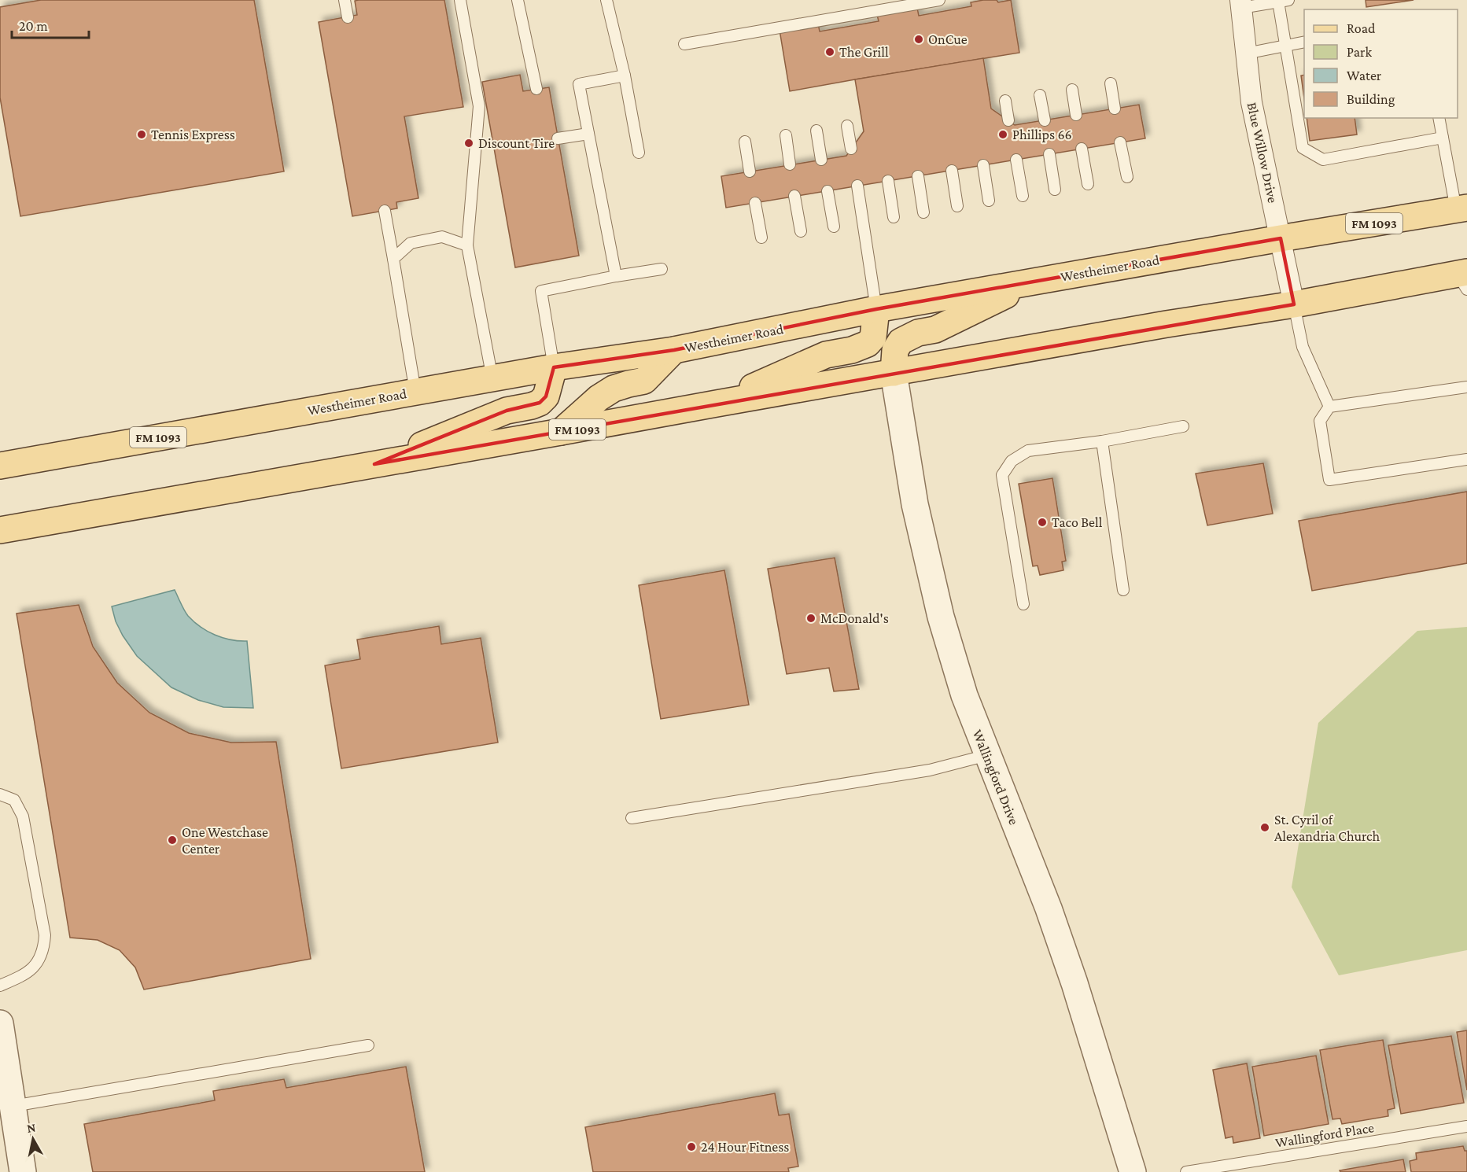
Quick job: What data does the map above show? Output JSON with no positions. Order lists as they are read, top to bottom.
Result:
{
  "streets": {
    "main road": ["FM 1093", "Westheimer Road"],
    "street": ["Blue Willow Drive", "Wallingford Drive"],
    "lane": ["Wallingford Place"]
  },
  "crossings": [
    ["Blue Willow Drive", "FM 1093"],
    ["Blue Willow Drive", "Westheimer Road"],
    ["FM 1093", "Wallingford Drive"]
  ],
  "places": [
    "OnCue",
    "The Grill",
    "Tennis Express",
    "Phillips 66",
    "Discount Tire",
    "Taco Bell",
    "McDonald's",
    "St. Cyril of Alexandria Church",
    "One Westchase Center",
    "24 Hour Fitness"
  ],
  "legend": [
    "Road",
    "Park",
    "Water",
    "Building"
  ],
  "scale_bar": "20 m",
  "north": "top"
}
